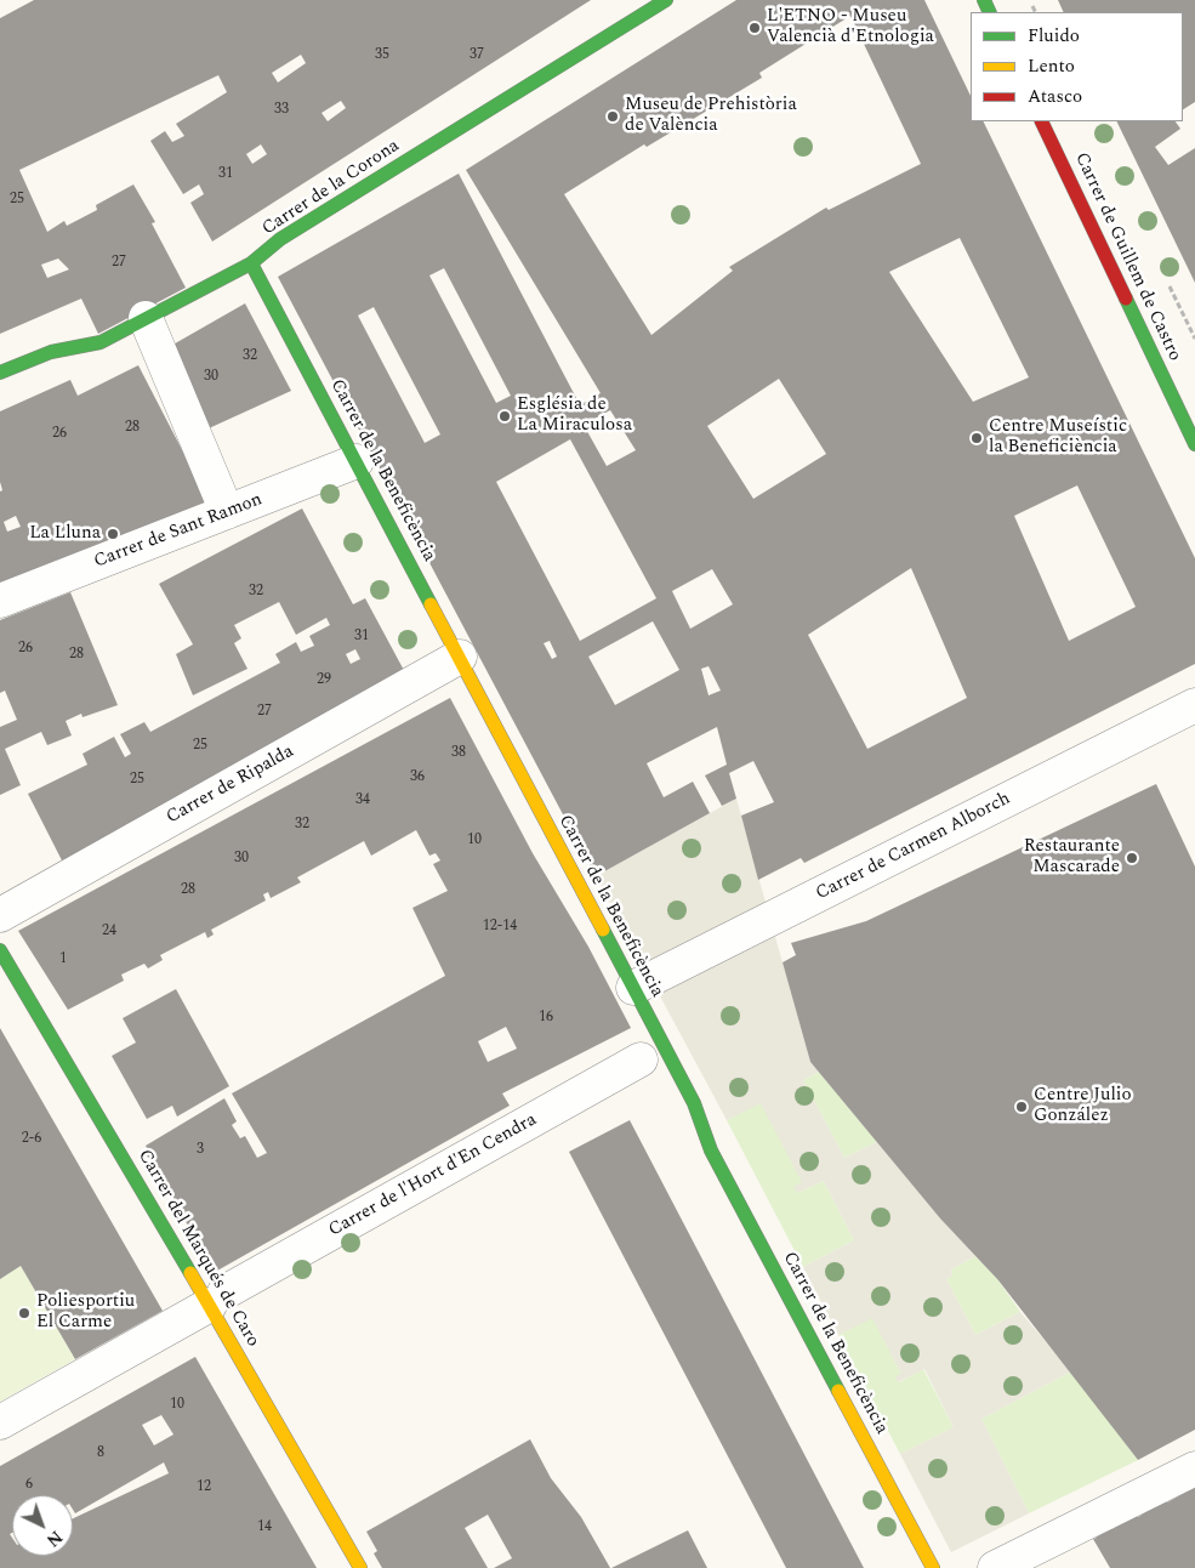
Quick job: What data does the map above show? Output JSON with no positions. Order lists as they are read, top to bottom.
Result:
{
  "streets": {
    "street": [
      "Carrer de la Corona",
      "Carrer de Guillem de Castro",
      "Carrer de la Beneficència",
      "Carrer de Sant Ramon",
      "Carrer de Ripalda",
      "Carrer de Carmen Alborch",
      "Carrer de l'Hort d'En Cendra",
      "Carrer del Marqués de Caro"
    ]
  },
  "crossings": [
    ["Carrer de la Corona", "Carrer de la Beneficència"],
    ["Carrer de la Beneficència", "Carrer de Sant Ramon"],
    ["Carrer de la Beneficència", "Carrer de Ripalda"],
    ["Carrer de la Beneficència", "Carrer de Carmen Alborch"],
    ["Carrer de l'Hort d'En Cendra", "Carrer del Marqués de Caro"]
  ],
  "places": [
    "L'ETNO - Museu Valencià d'Etnologia",
    "Museu de Prehistòria de València",
    "Església de La Miraculosa",
    "Centre Museístic la Beneficiència",
    "La Lluna",
    "Restaurante Mascarade",
    "Centre Julio González",
    "Poliesportiu El Carme"
  ],
  "house_numbers": [
    "35",
    "37",
    "33",
    "31",
    "25",
    "27",
    "32",
    "30",
    "28",
    "26",
    "32",
    "31",
    "26",
    "28",
    "29",
    "27",
    "25",
    "38",
    "36",
    "25",
    "34",
    "32",
    "10",
    "30",
    "28",
    "12-14",
    "24",
    "1",
    "16",
    "2-6",
    "3",
    "10",
    "8",
    "6",
    "12",
    "14"
  ],
  "legend": ["Fluido", "Lento", "Atasco"],
  "north": "bottom right"
}
